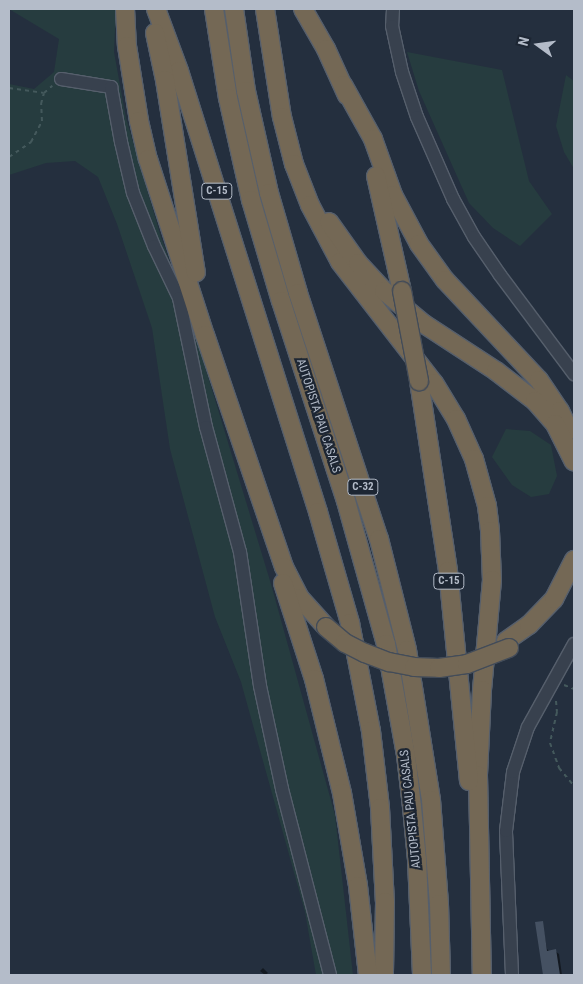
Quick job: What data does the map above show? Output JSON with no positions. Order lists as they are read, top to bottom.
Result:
{
  "streets": {
    "highway": ["C-15", "AUTOPISTA PAU CASALS", "C-32"]
  },
  "north": "left"
}
